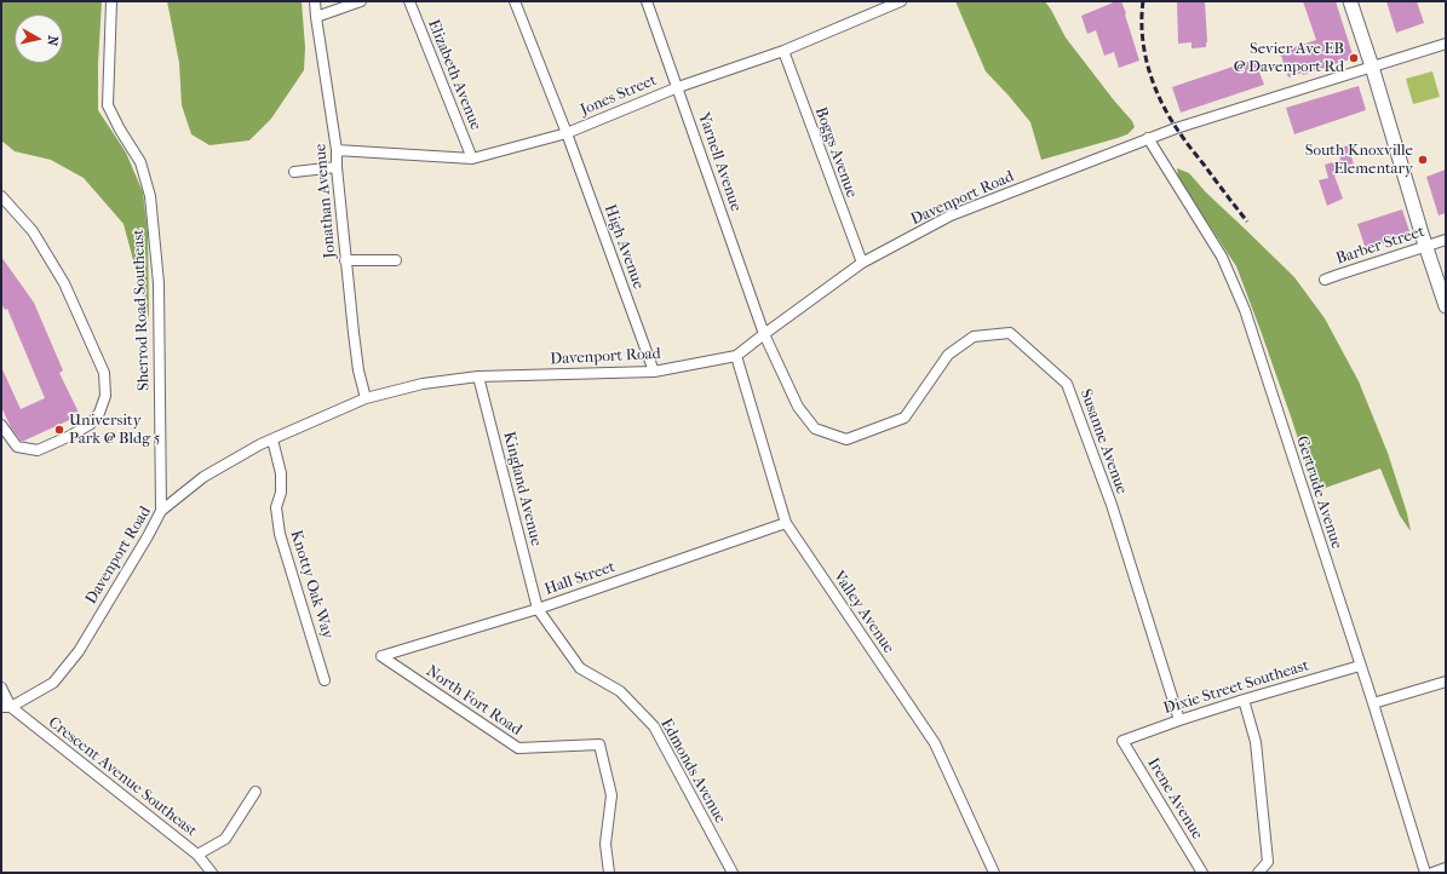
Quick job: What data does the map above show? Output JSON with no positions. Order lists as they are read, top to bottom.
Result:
{
  "streets": {
    "street": [
      "Elizabeth Avenue",
      "Jones Street",
      "Boggs Avenue",
      "Yarnell Avenue",
      "Davenport Road",
      "Jonathan Avenue",
      "Barber Street",
      "High Avenue",
      "Sherrod Road Southeast",
      "Susanne Avenue",
      "Kingland Avenue",
      "Gertrude Avenue",
      "Hall Street",
      "Knotty Oak Way",
      "Valley Avenue",
      "Dixie Street Southeast",
      "North Fort Road",
      "Edmonds Avenue",
      "Crescent Avenue Southeast",
      "Irene Avenue"
    ]
  },
  "crossings": [
    ["Elizabeth Avenue", "Jones Street"],
    ["Jones Street", "Boggs Avenue"],
    ["Jones Street", "Yarnell Avenue"],
    ["Jones Street", "Jonathan Avenue"],
    ["Jones Street", "High Avenue"],
    ["Boggs Avenue", "Davenport Road"],
    ["Yarnell Avenue", "Davenport Road"],
    ["Yarnell Avenue", "Susanne Avenue"],
    ["Davenport Road", "Jonathan Avenue"],
    ["Davenport Road", "High Avenue"],
    ["Davenport Road", "Sherrod Road Southeast"],
    ["Davenport Road", "Susanne Avenue"],
    ["Davenport Road", "Kingland Avenue"],
    ["Davenport Road", "Gertrude Avenue"],
    ["Davenport Road", "Knotty Oak Way"],
    ["Davenport Road", "Valley Avenue"],
    ["Davenport Road", "Crescent Avenue Southeast"],
    ["Susanne Avenue", "Dixie Street Southeast"],
    ["Kingland Avenue", "Hall Street"],
    ["Kingland Avenue", "Edmonds Avenue"],
    ["Gertrude Avenue", "Dixie Street Southeast"],
    ["Hall Street", "Valley Avenue"],
    ["Hall Street", "North Fort Road"],
    ["Hall Street", "Edmonds Avenue"],
    ["Dixie Street Southeast", "Irene Avenue"]
  ],
  "places": ["Sevier Ave EB @ Davenport Rd", "South Knoxville Elementary", "University Park @ Bldg 5"],
  "north": "right"
}
